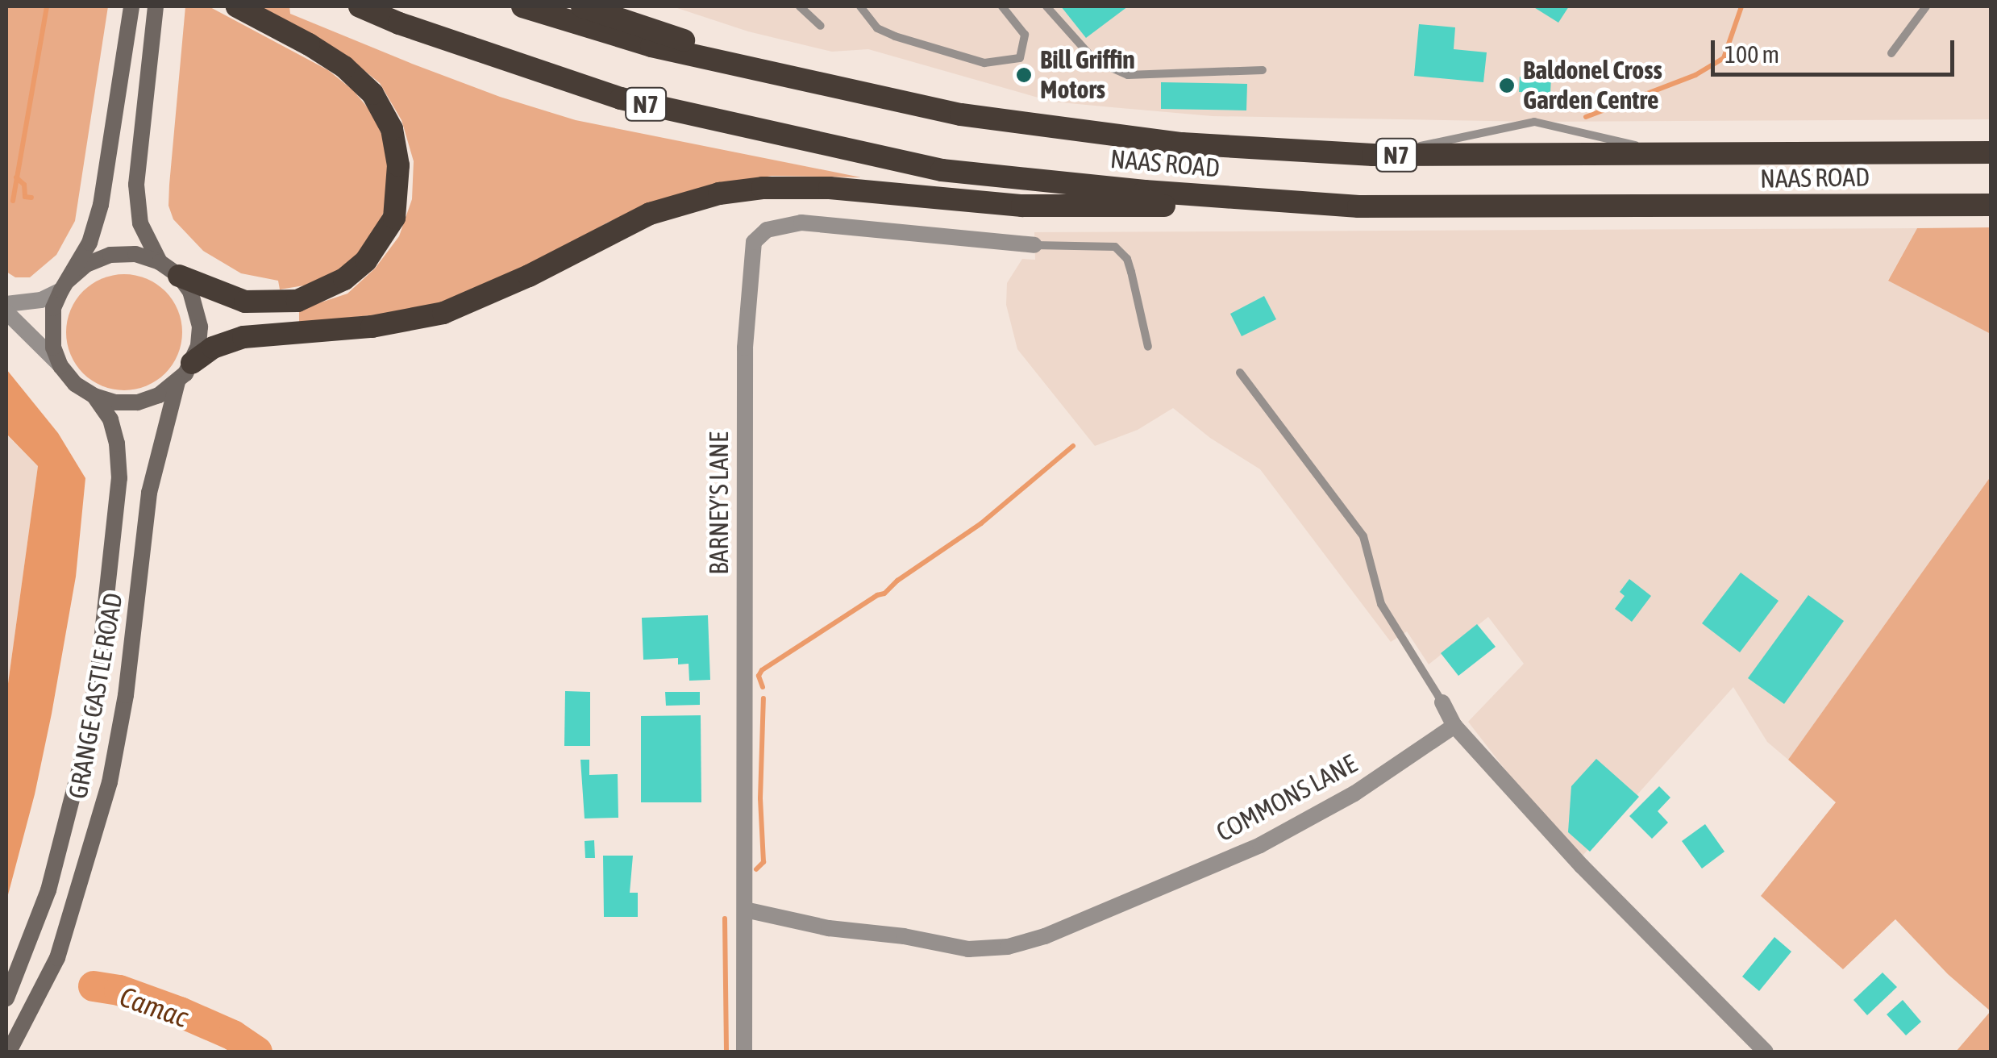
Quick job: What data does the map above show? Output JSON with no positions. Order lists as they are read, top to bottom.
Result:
{
  "streets": {
    "highway": ["N7", "NAAS ROAD"],
    "main road": ["GRANGE CASTLE ROAD"],
    "street": ["BARNEY'S LANE", "COMMONS LANE"]
  },
  "crossings": [
    ["N7", "NAAS ROAD"],
    ["N7", "GRANGE CASTLE ROAD"],
    ["BARNEY'S LANE", "COMMONS LANE"]
  ],
  "water": ["Camac"],
  "places": ["Bill Griffin Motors", "Baldonel Cross Garden Centre"],
  "scale_bar": "100 m"
}
